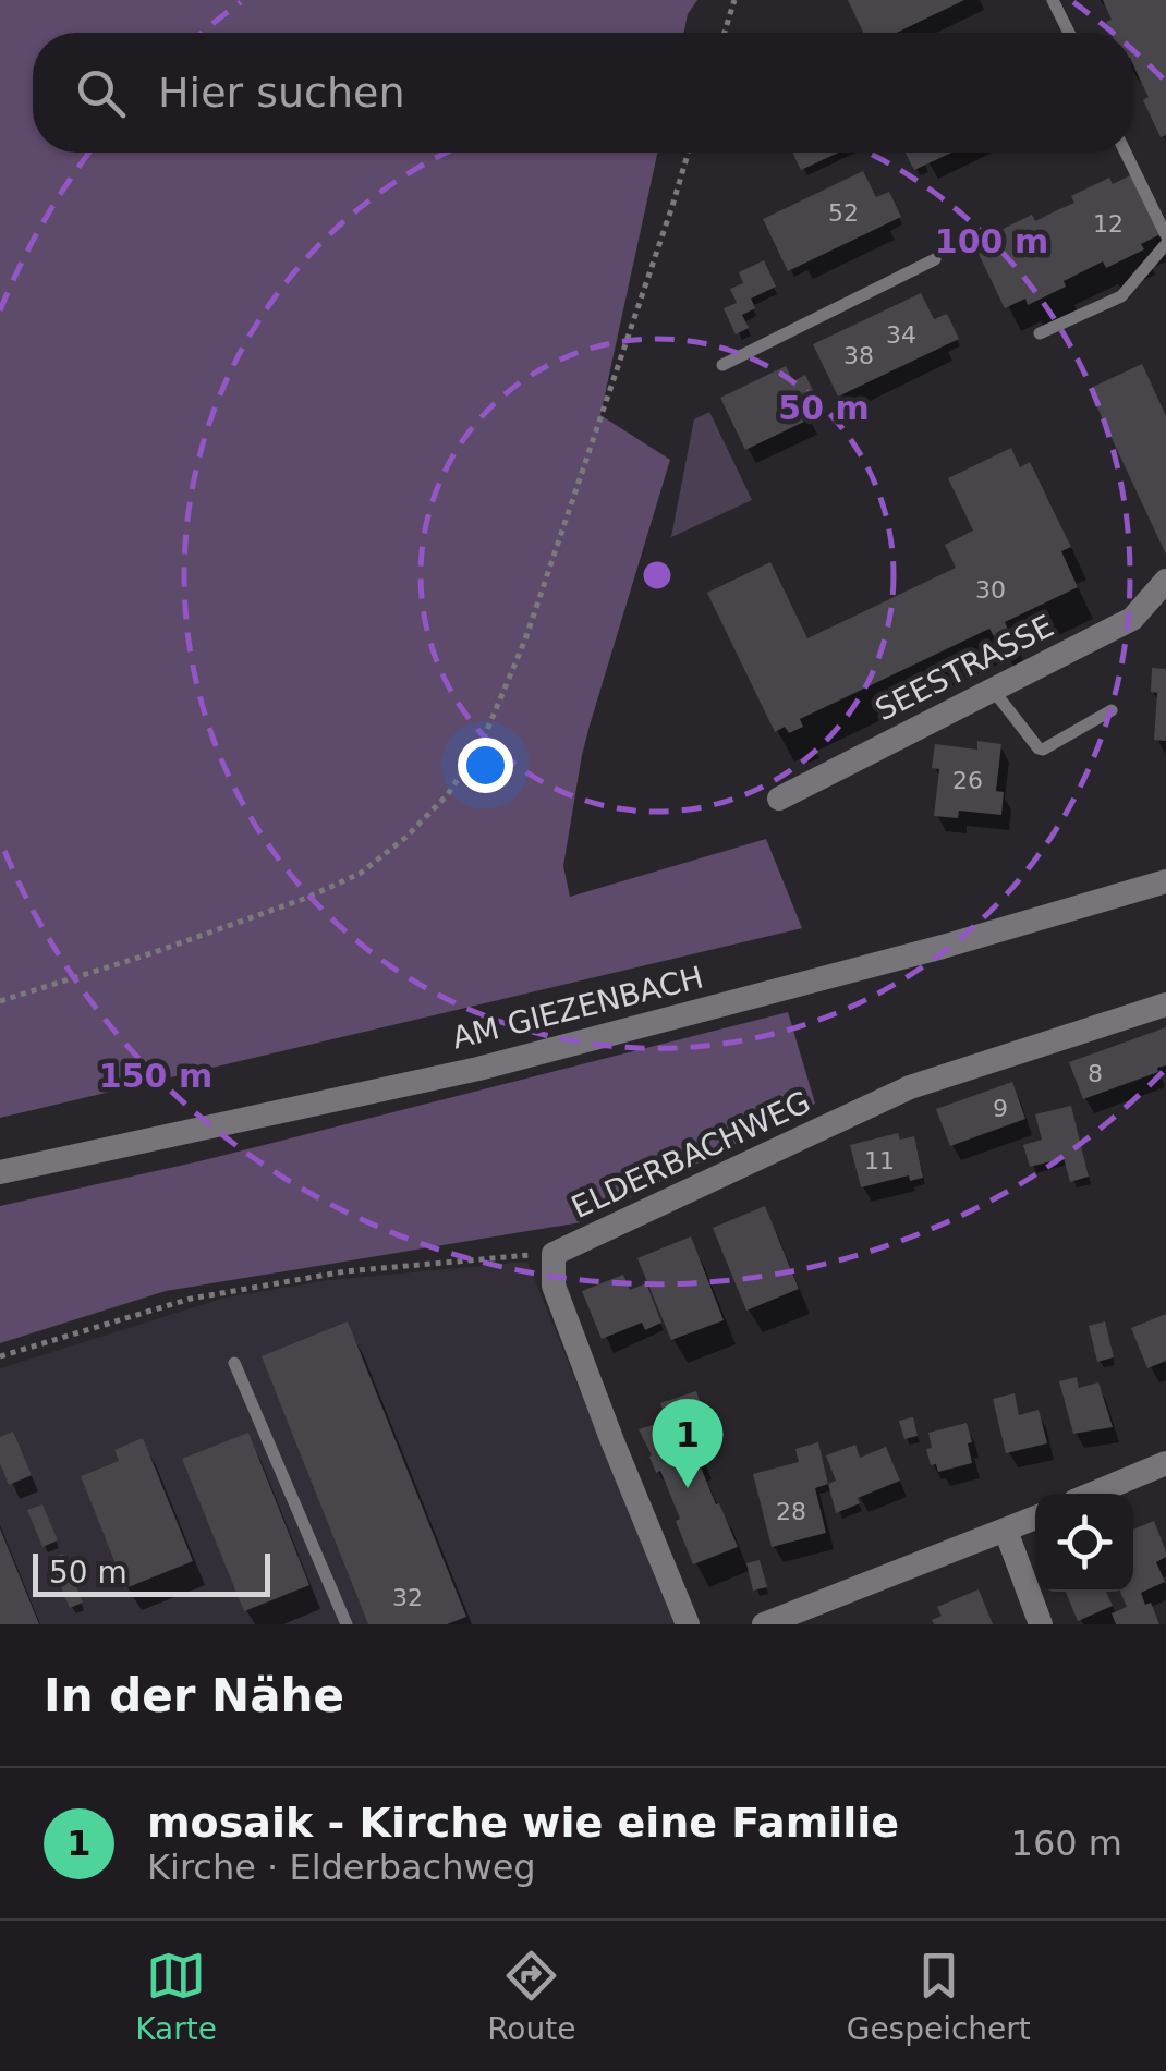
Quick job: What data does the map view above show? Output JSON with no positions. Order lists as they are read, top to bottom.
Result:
{
  "streets": {
    "street": ["SEESTRASSE", "AM GIEZENBACH", "ELDERBACHWEG"]
  },
  "house_numbers": [
    "52",
    "12",
    "34",
    "38",
    "30",
    "26",
    "8",
    "9",
    "11",
    "28",
    "32"
  ],
  "scale_bar": "50 m",
  "page": {
    "search": "Hier suchen",
    "pins": "1",
    "scale": "50 m",
    "heading": "In der Nähe",
    "list": [
      {
        "mark": "1",
        "name": "mosaik - Kirche wie eine Familie",
        "note": "Kirche · Elderbachweg",
        "value": "160 m"
      }
    ],
    "nav": ["Karte", "Route", "Gespeichert"]
  },
  "rings": ["100 m", "50 m", "150 m"]
}
